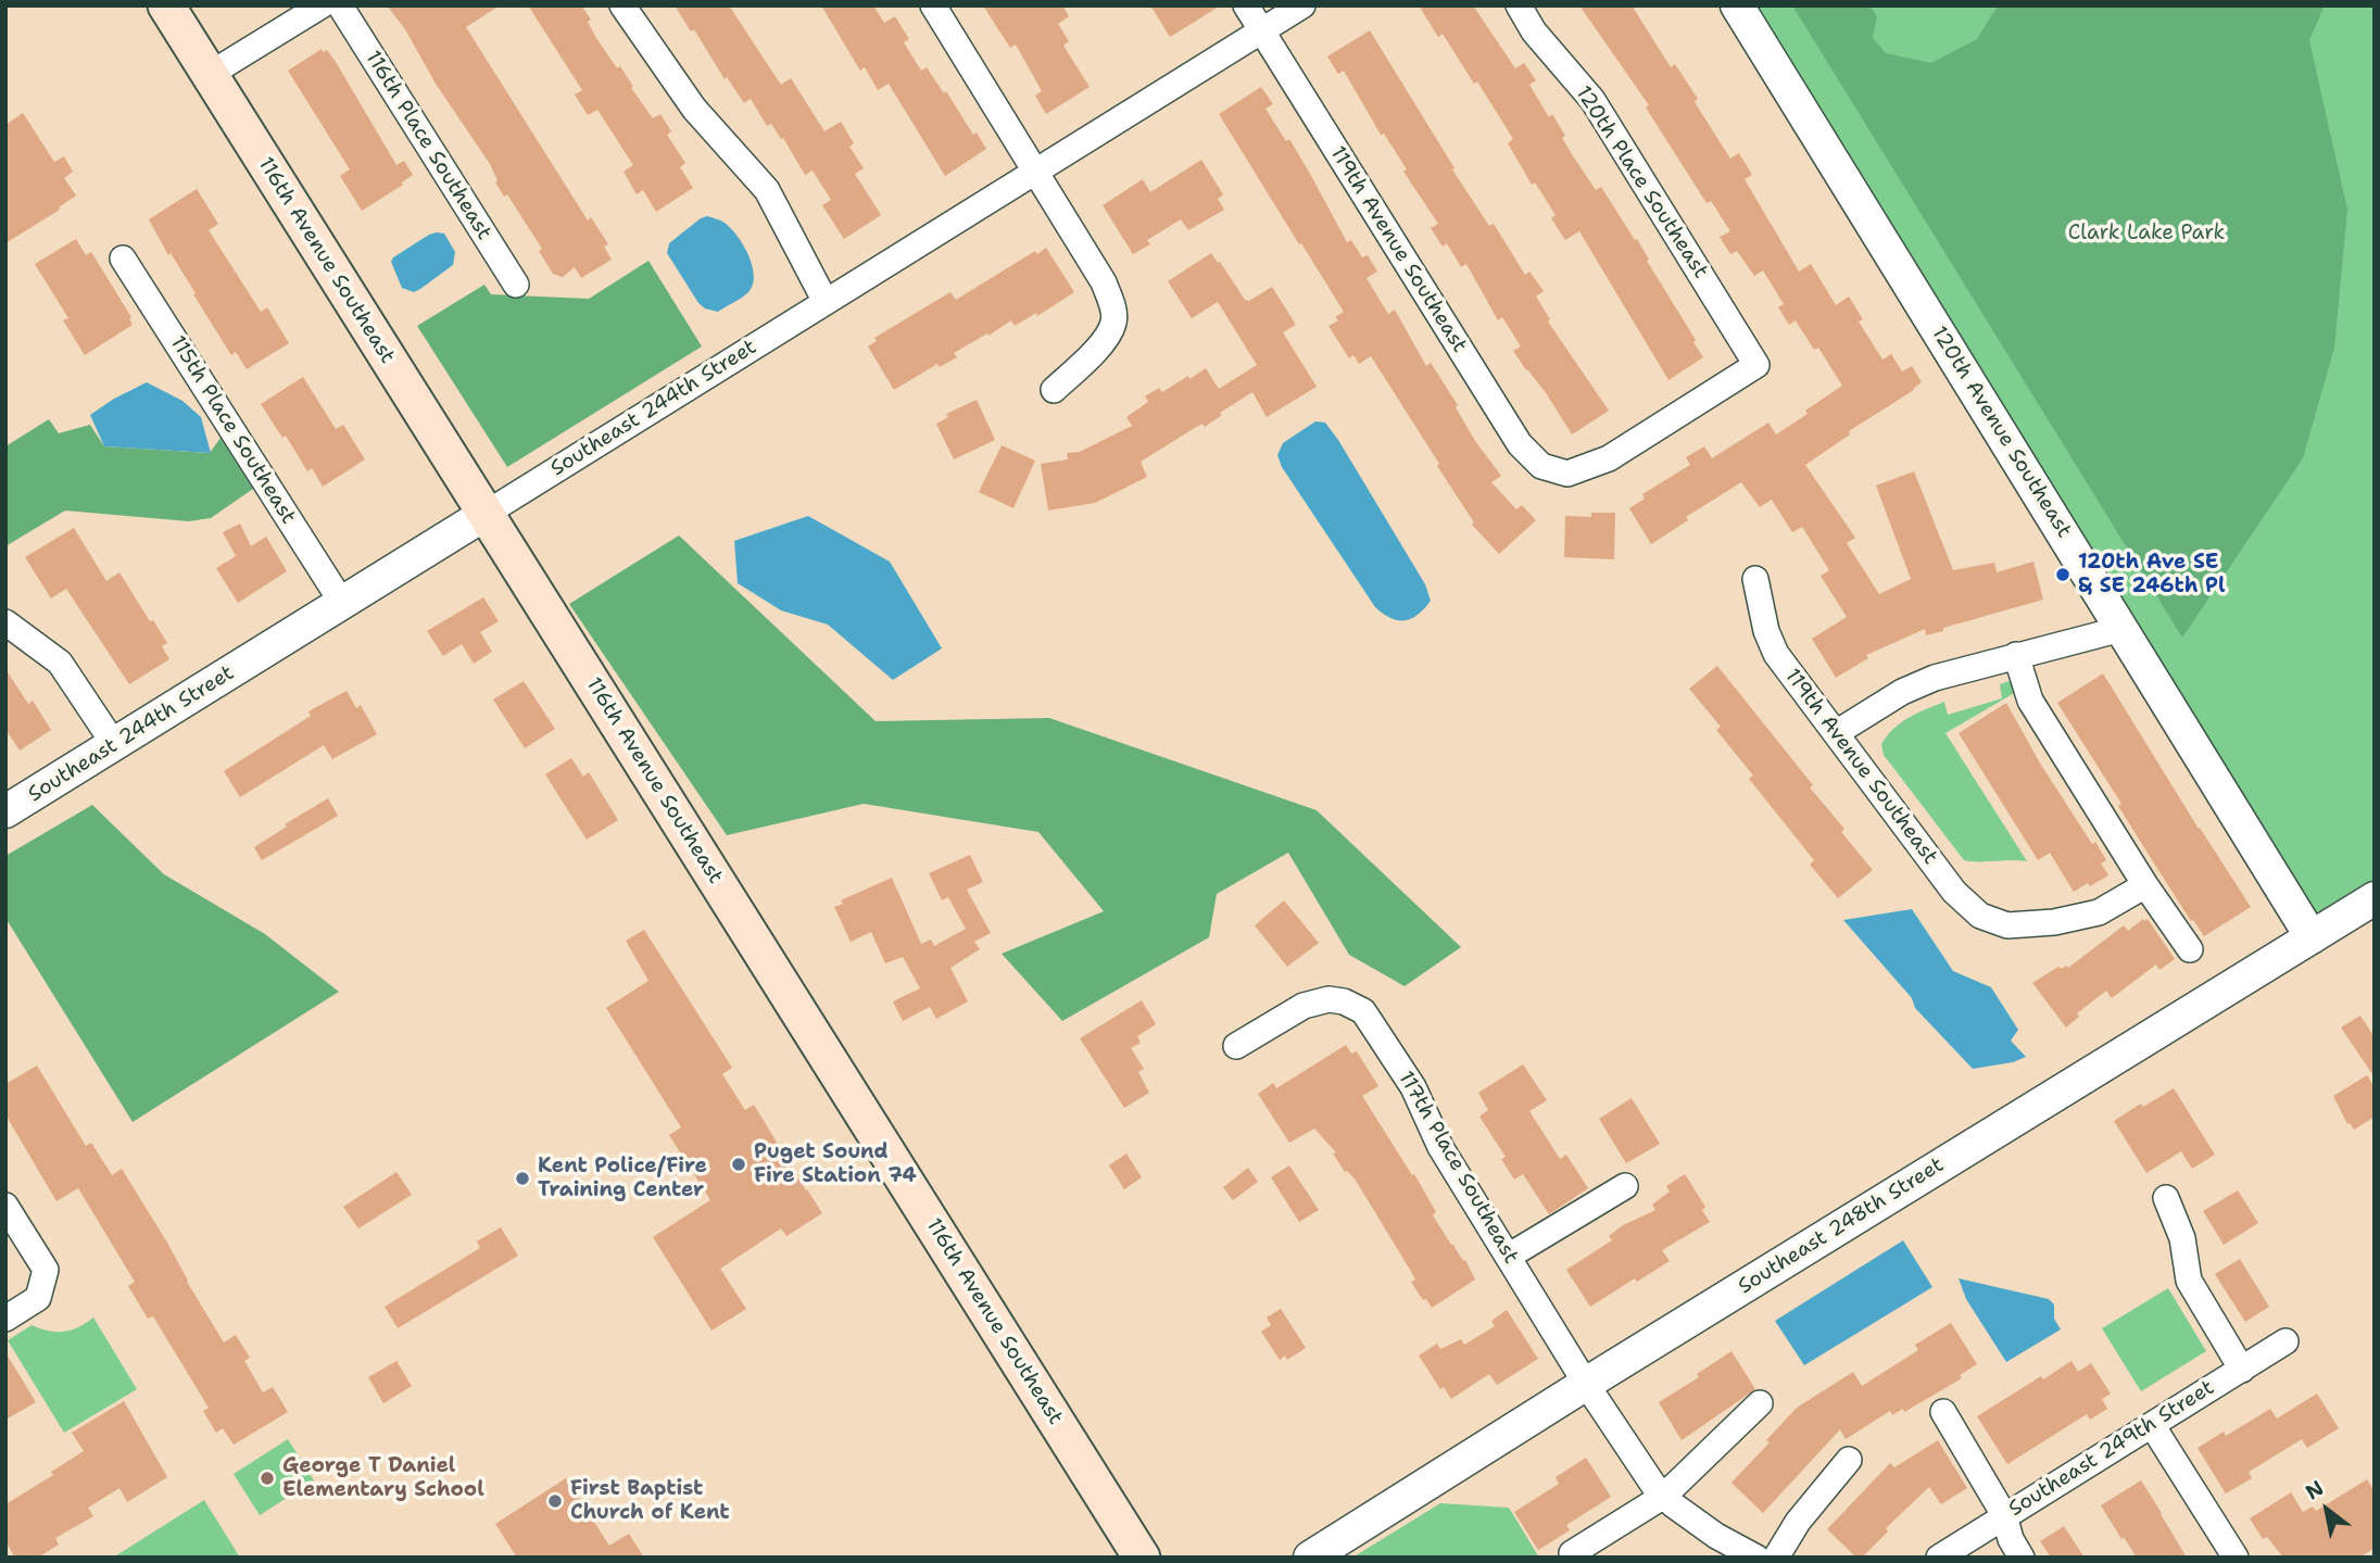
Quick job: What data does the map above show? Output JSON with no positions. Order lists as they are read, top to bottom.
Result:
{
  "streets": {
    "main road": ["116th Avenue Southeast"],
    "street": [
      "116th Place Southeast",
      "120th Place Southeast",
      "119th Avenue Southeast",
      "Southeast 244th Street",
      "115th Place Southeast",
      "120th Avenue Southeast",
      "117th Place Southeast",
      "Southeast 248th Street",
      "Southeast 249th Street"
    ]
  },
  "crossings": [
    ["120th Place Southeast", "119th Avenue Southeast"],
    ["119th Avenue Southeast", "Southeast 244th Street"],
    ["116th Avenue Southeast", "Southeast 244th Street"],
    ["Southeast 244th Street", "115th Place Southeast"],
    ["120th Avenue Southeast", "Southeast 248th Street"],
    ["117th Place Southeast", "Southeast 248th Street"]
  ],
  "parks": ["Clark Lake Park"],
  "places": [
    "120th Ave SE & SE 246th Pl",
    "Puget Sound Fire Station 74",
    "Kent Police/Fire Training Center",
    "George T Daniel Elementary School",
    "First Baptist Church of Kent"
  ],
  "north": "top left"
}
